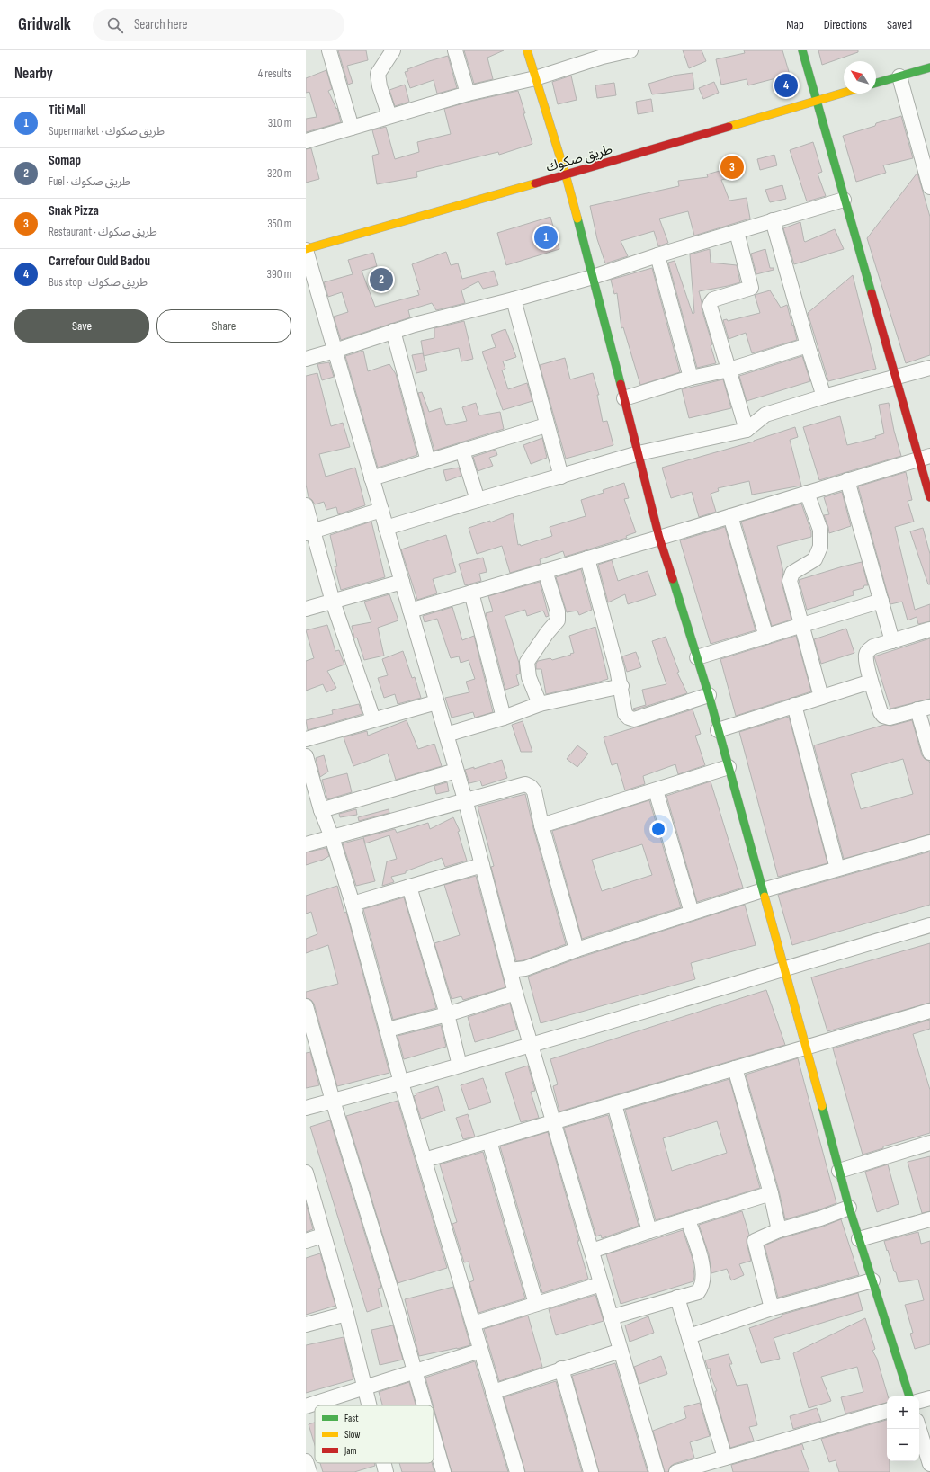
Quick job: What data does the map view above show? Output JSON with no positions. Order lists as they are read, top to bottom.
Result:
{
  "streets": {
    "street": ["طريق صكوك"]
  },
  "legend": ["Fast", "Slow", "Jam"],
  "north": "top left",
  "page": {
    "header": "Gridwalk",
    "search": "Search here",
    "nav": ["Map", "Directions", "Saved"],
    "heading": ["Nearby", "4 results"],
    "pins": [
      "4",
      "3",
      "1",
      "2"
    ],
    "list": [
      {
        "mark": "1",
        "name": "Titi Mall",
        "note": "Supermarket · طريق صكوك",
        "value": "310 m"
      },
      {
        "mark": "2",
        "name": "Somap",
        "note": "Fuel · طريق صكوك",
        "value": "320 m"
      },
      {
        "mark": "3",
        "name": "Snak Pizza",
        "note": "Restaurant · طريق صكوك",
        "value": "350 m"
      },
      {
        "mark": "4",
        "name": "Carrefour Ould Badou",
        "note": "Bus stop · طريق صكوك",
        "value": "390 m"
      }
    ],
    "buttons": ["Save", "Share"],
    "map_buttons": ["+", "−"]
  }
}
